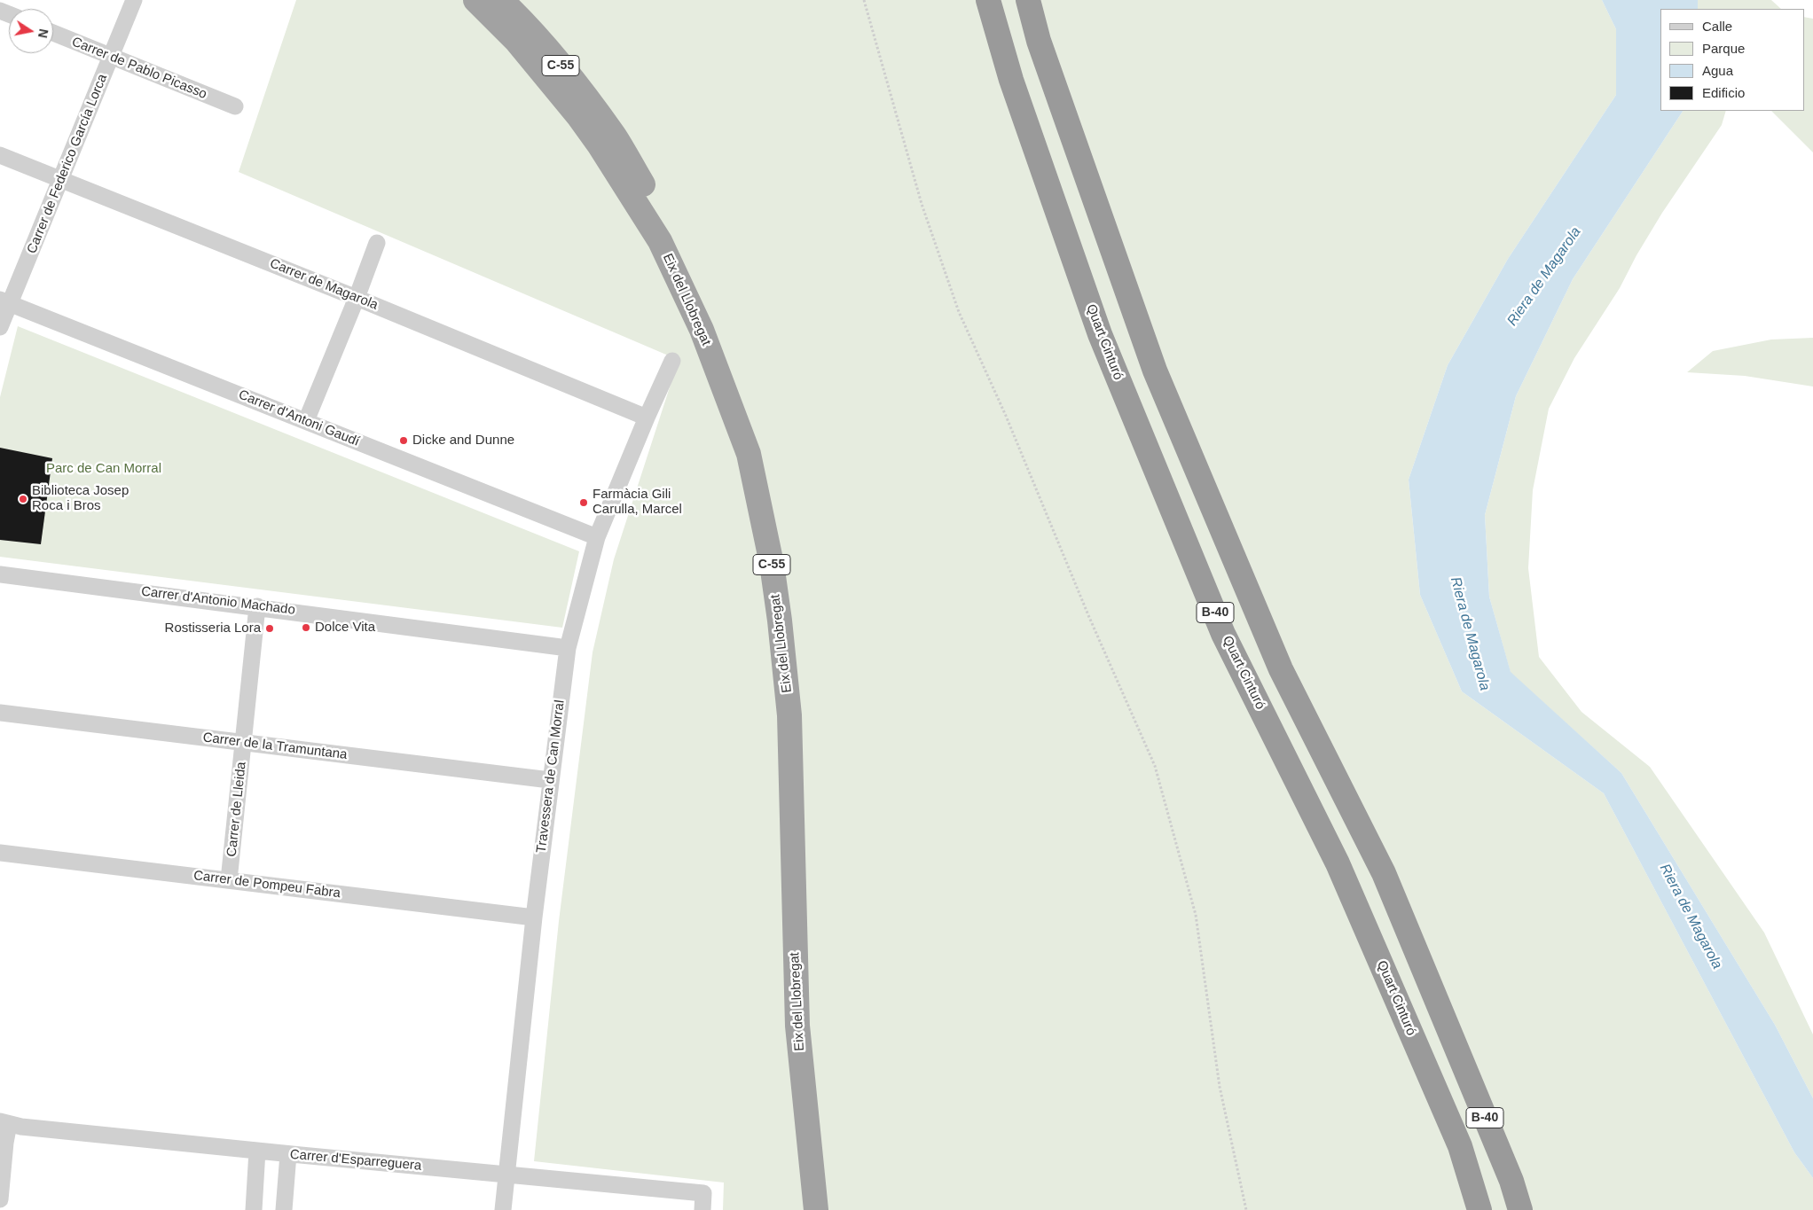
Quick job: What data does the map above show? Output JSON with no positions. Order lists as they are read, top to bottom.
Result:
{
  "streets": {
    "highway": [
      "C-55",
      "Eix del Llobregat",
      "Quart Cinturó",
      "B-40"
    ],
    "street": [
      "Carrer de Pablo Picasso",
      "Carrer de Federico García Lorca",
      "Carrer de Magarola",
      "Carrer d'Antoni Gaudí",
      "Carrer d'Antonio Machado",
      "Carrer de la Tramuntana",
      "Travessera de Can Morral",
      "Carrer de Lleida",
      "Carrer de Pompeu Fabra",
      "Carrer d'Esparreguera"
    ]
  },
  "crossings": [
    ["Carrer de Pablo Picasso", "Carrer de Federico García Lorca"],
    ["Carrer de Federico García Lorca", "Carrer de Magarola"],
    ["Carrer de Federico García Lorca", "Carrer d'Antoni Gaudí"],
    ["Carrer de Magarola", "Travessera de Can Morral"],
    ["Carrer d'Antoni Gaudí", "Travessera de Can Morral"],
    ["Carrer d'Antonio Machado", "Travessera de Can Morral"],
    ["Carrer d'Antonio Machado", "Carrer de Lleida"],
    ["Carrer de la Tramuntana", "Travessera de Can Morral"],
    ["Carrer de la Tramuntana", "Carrer de Lleida"],
    ["Travessera de Can Morral", "Carrer de Pompeu Fabra"],
    ["Travessera de Can Morral", "Carrer d'Esparreguera"],
    ["Carrer de Lleida", "Carrer de Pompeu Fabra"]
  ],
  "water": ["Riera de Magarola"],
  "parks": ["Parc de Can Morral"],
  "places": [
    "Dicke and Dunne",
    "Biblioteca Josep Roca i Bros",
    "Farmàcia Gili Carulla, Marcel",
    "Dolce Vita",
    "Rostisseria Lora"
  ],
  "legend": [
    "Calle",
    "Parque",
    "Agua",
    "Edificio"
  ],
  "north": "right"
}
